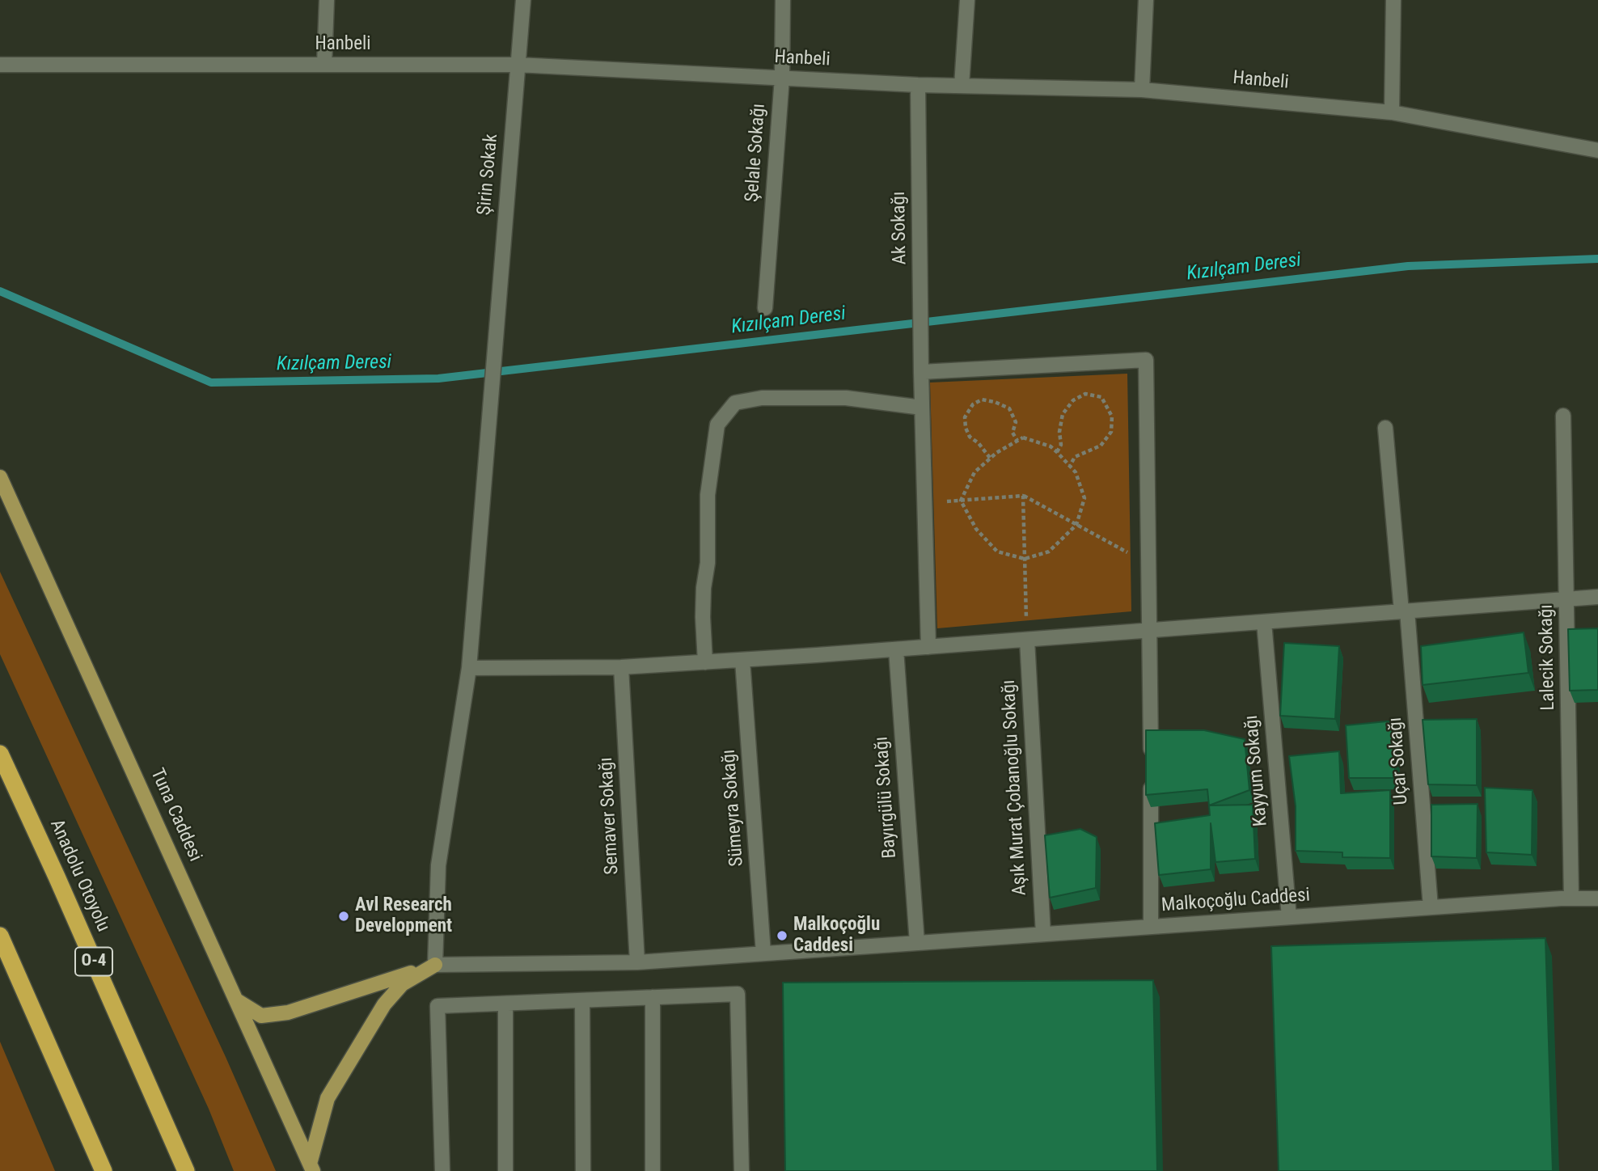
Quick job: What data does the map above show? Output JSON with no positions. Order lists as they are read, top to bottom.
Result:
{
  "streets": {
    "highway": ["Anadolu Otoyolu", "O-4"],
    "main road": ["Tuna Caddesi"],
    "street": [
      "Hanbeli",
      "Şelale Sokağı",
      "Şirin Sokak",
      "Ak Sokağı",
      "Lalecik Sokağı",
      "Uçar Sokağı",
      "Kayyum Sokağı",
      "Aşık Murat Çobanoğlu Sokağı",
      "Bayırgülü Sokağı",
      "Sümeyra Sokağı",
      "Semaver Sokağı",
      "Malkoçoğlu Caddesi"
    ]
  },
  "crossings": [
    ["Hanbeli", "Şelale Sokağı"],
    ["Hanbeli", "Şirin Sokak"],
    ["Hanbeli", "Ak Sokağı"],
    ["Şirin Sokak", "Malkoçoğlu Caddesi"],
    ["Lalecik Sokağı", "Malkoçoğlu Caddesi"],
    ["Uçar Sokağı", "Malkoçoğlu Caddesi"],
    ["Kayyum Sokağı", "Malkoçoğlu Caddesi"],
    ["Aşık Murat Çobanoğlu Sokağı", "Malkoçoğlu Caddesi"],
    ["Bayırgülü Sokağı", "Malkoçoğlu Caddesi"],
    ["Sümeyra Sokağı", "Malkoçoğlu Caddesi"],
    ["Semaver Sokağı", "Malkoçoğlu Caddesi"]
  ],
  "water": ["Kızılçam Deresi"],
  "places": ["Avl Research Development", "Malkoçoğlu Caddesi"]
}
